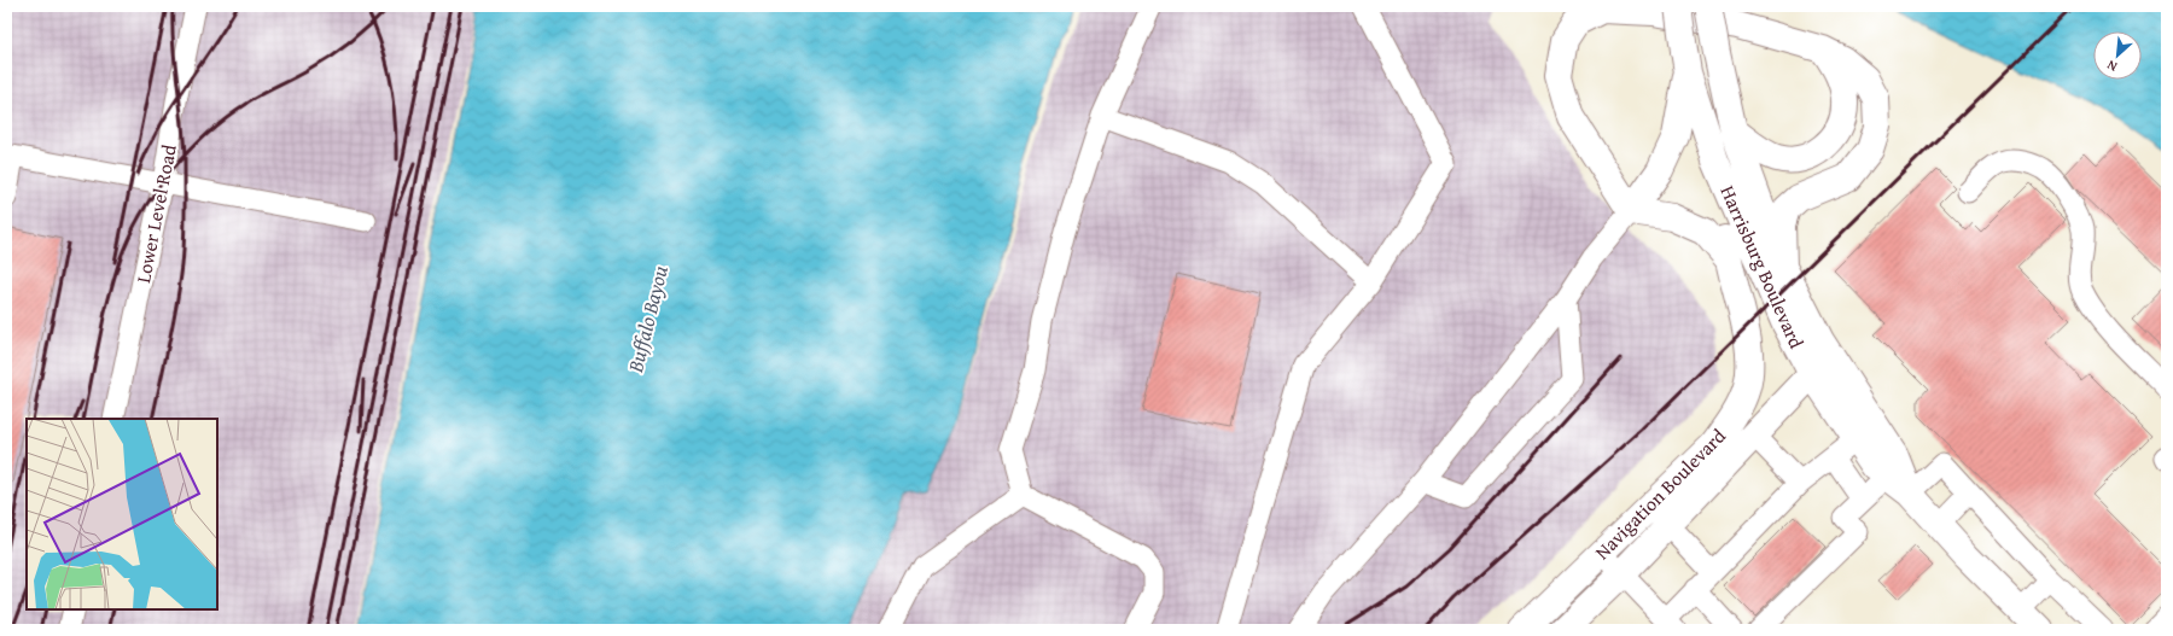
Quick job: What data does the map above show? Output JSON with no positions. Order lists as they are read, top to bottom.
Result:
{
  "streets": {
    "main road": ["Harrisburg Boulevard", "Navigation Boulevard"],
    "street": ["Lower Level Road"]
  },
  "crossings": [
    ["Harrisburg Boulevard", "Navigation Boulevard"]
  ],
  "water": ["Buffalo Bayou"],
  "north": "bottom left"
}
